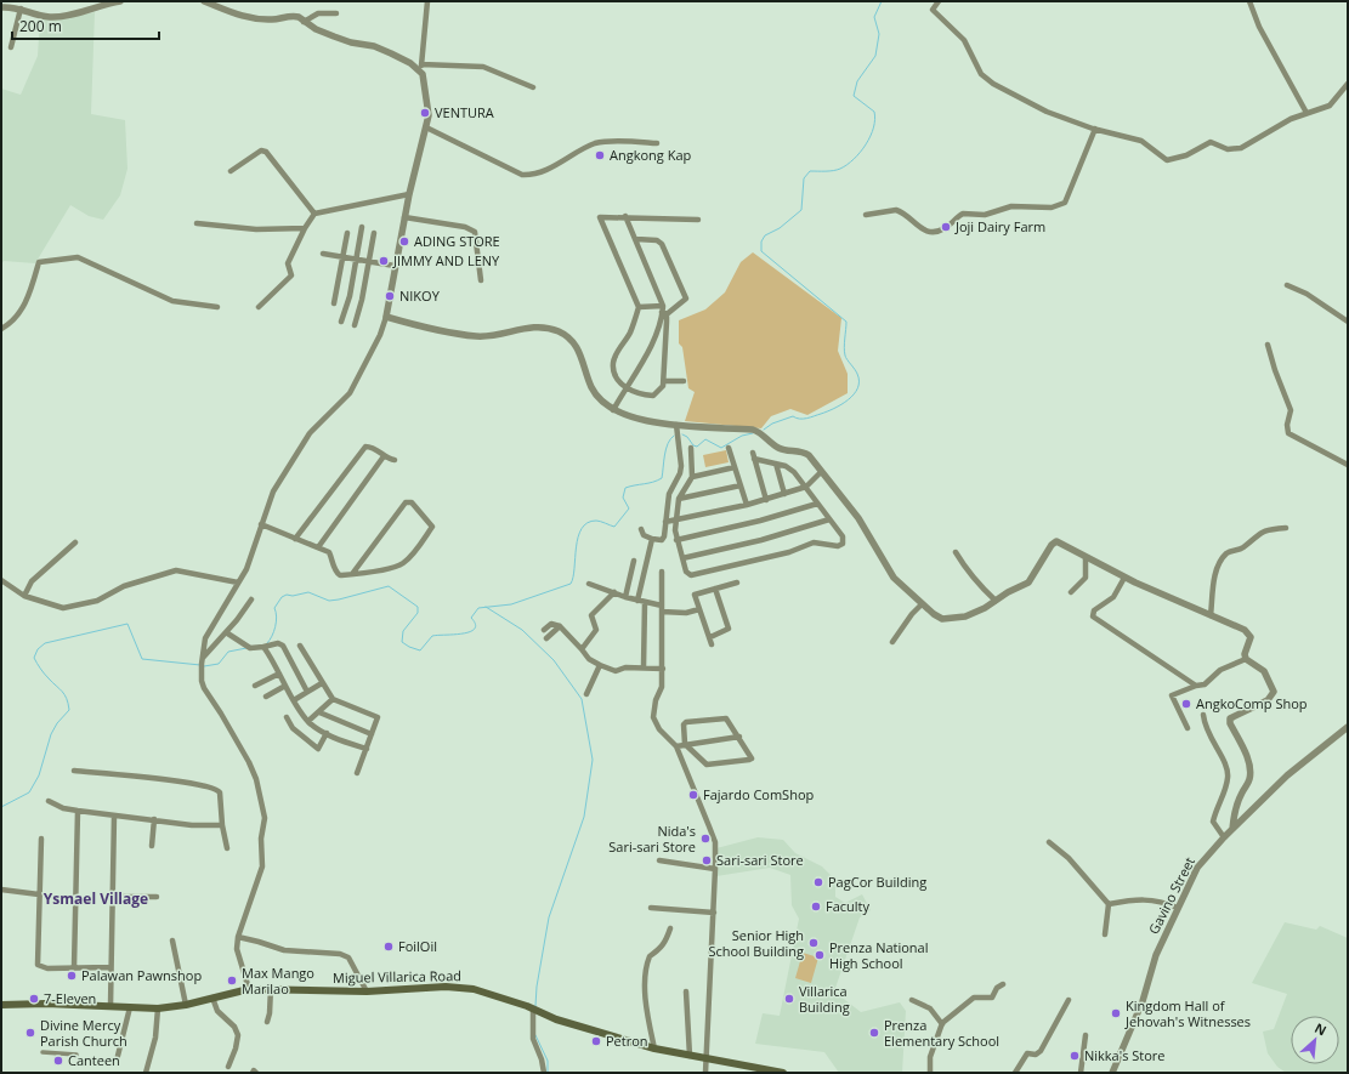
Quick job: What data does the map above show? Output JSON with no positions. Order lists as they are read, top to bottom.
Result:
{
  "streets": {
    "main road": ["Miguel Villarica Road"],
    "street": ["Gavino Street"]
  },
  "districts": ["Ysmael Village"],
  "places": [
    "VENTURA",
    "Angkong Kap",
    "Joji Dairy Farm",
    "ADING STORE",
    "JIMMY AND LENY",
    "NIKOY",
    "AngkoComp Shop",
    "Fajardo ComShop",
    "Nida's Sari-sari Store",
    "Sari-sari Store",
    "PagCor Building",
    "Faculty",
    "Senior High School Building",
    "FoilOil",
    "Prenza National High School",
    "Palawan Pawnshop",
    "Max Mango Marilao",
    "7-Eleven",
    "Villarica Building",
    "Kingdom Hall of Jehovah's Witnesses",
    "Divine Mercy Parish Church",
    "Prenza Elementary School",
    "Petron",
    "Nikka's Store",
    "Canteen"
  ],
  "scale_bar": "200 m",
  "north": "top right"
}
